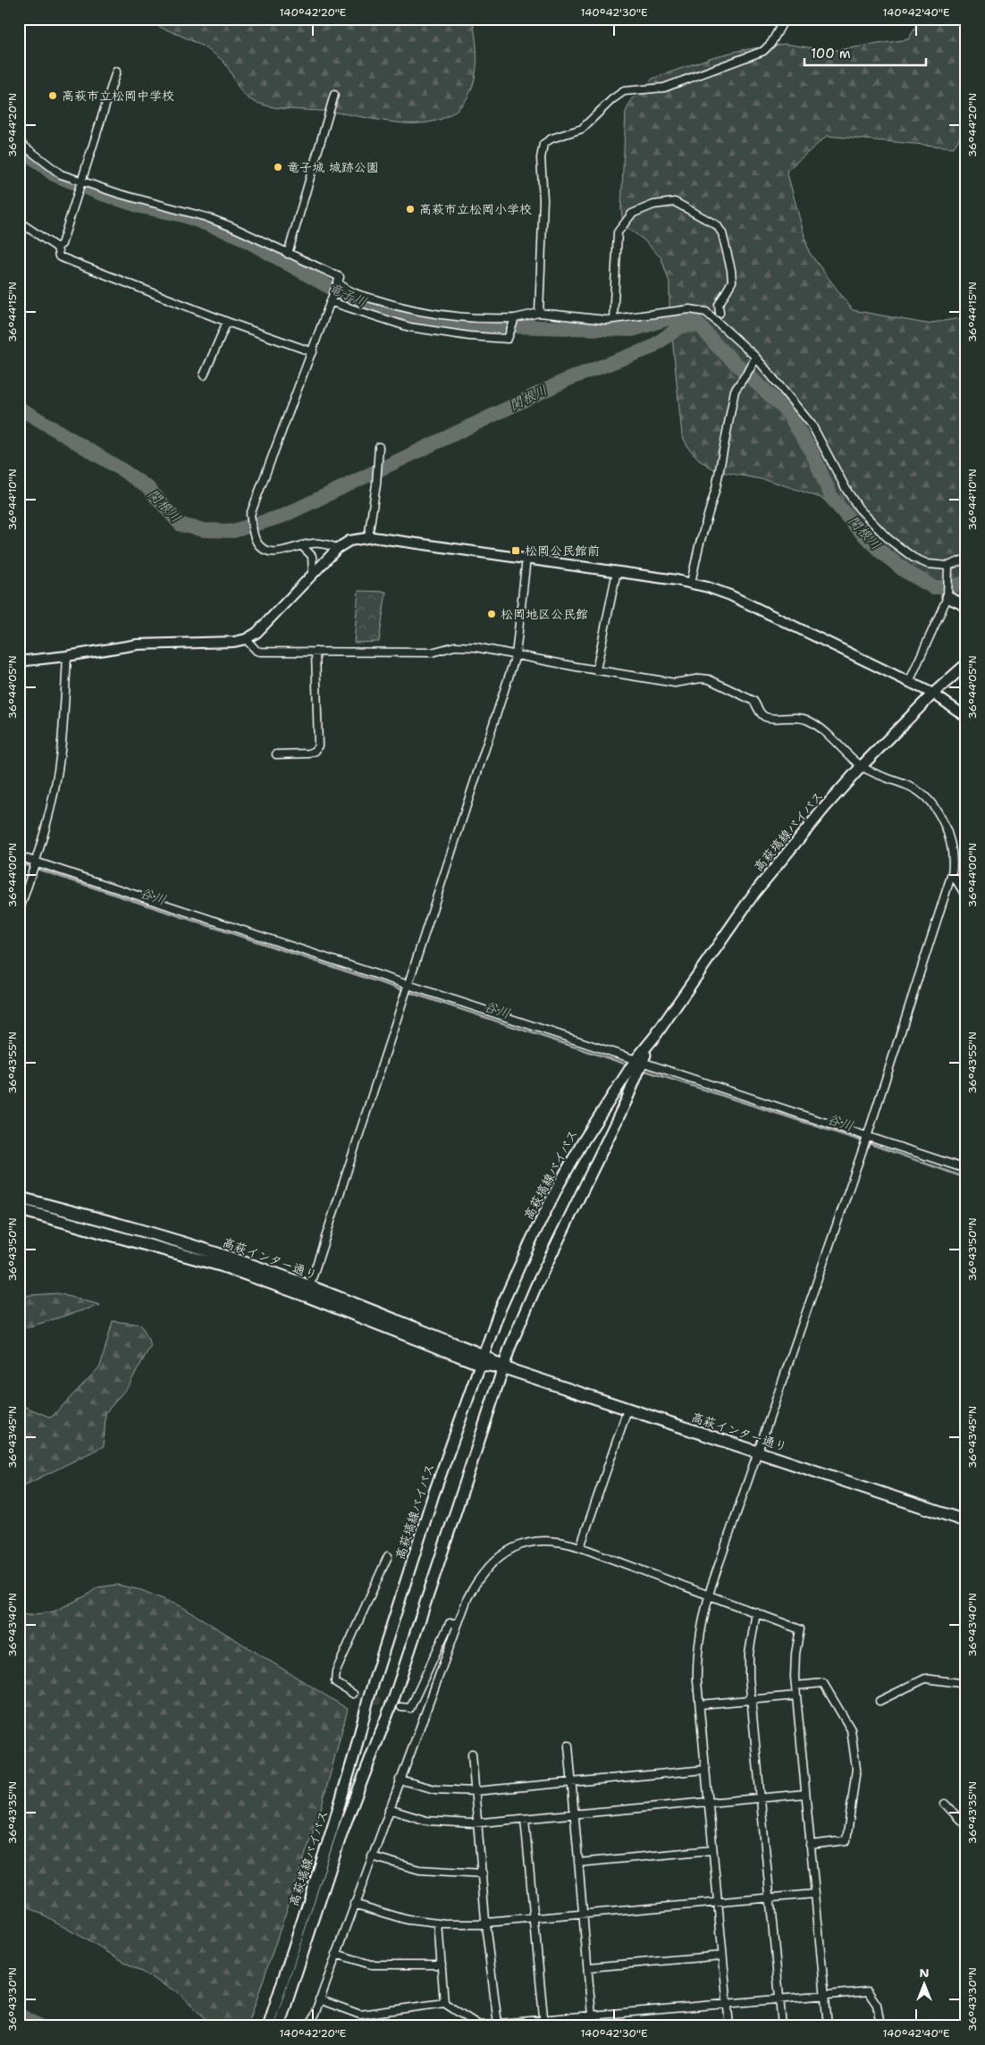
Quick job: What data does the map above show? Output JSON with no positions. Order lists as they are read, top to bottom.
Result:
{
  "streets": {
    "main road": ["高萩塙線バイパス", "高萩インター通り"]
  },
  "crossings": [
    ["高萩塙線バイパス", "高萩インター通り"]
  ],
  "water": ["竜子川", "関根川", "谷川"],
  "places": {
    "other": [
      "高萩市立松岡中学校",
      "竜子城 城跡公園",
      "高萩市立松岡小学校",
      "松岡地区公民館"
    ],
    "transit": ["松岡公民館前"]
  },
  "scale_bar": "100 m",
  "north": "top",
  "coordinates": [
    "140°42'20\"E",
    "140°42'30\"E",
    "140°42'40\"E",
    "36°44'20\"N",
    "36°44'15\"N",
    "36°44'10\"N",
    "36°44'05\"N",
    "36°44'00\"N",
    "36°43'55\"N",
    "36°43'50\"N",
    "36°43'45\"N",
    "36°43'40\"N",
    "36°43'35\"N",
    "36°43'30\"N"
  ]
}
